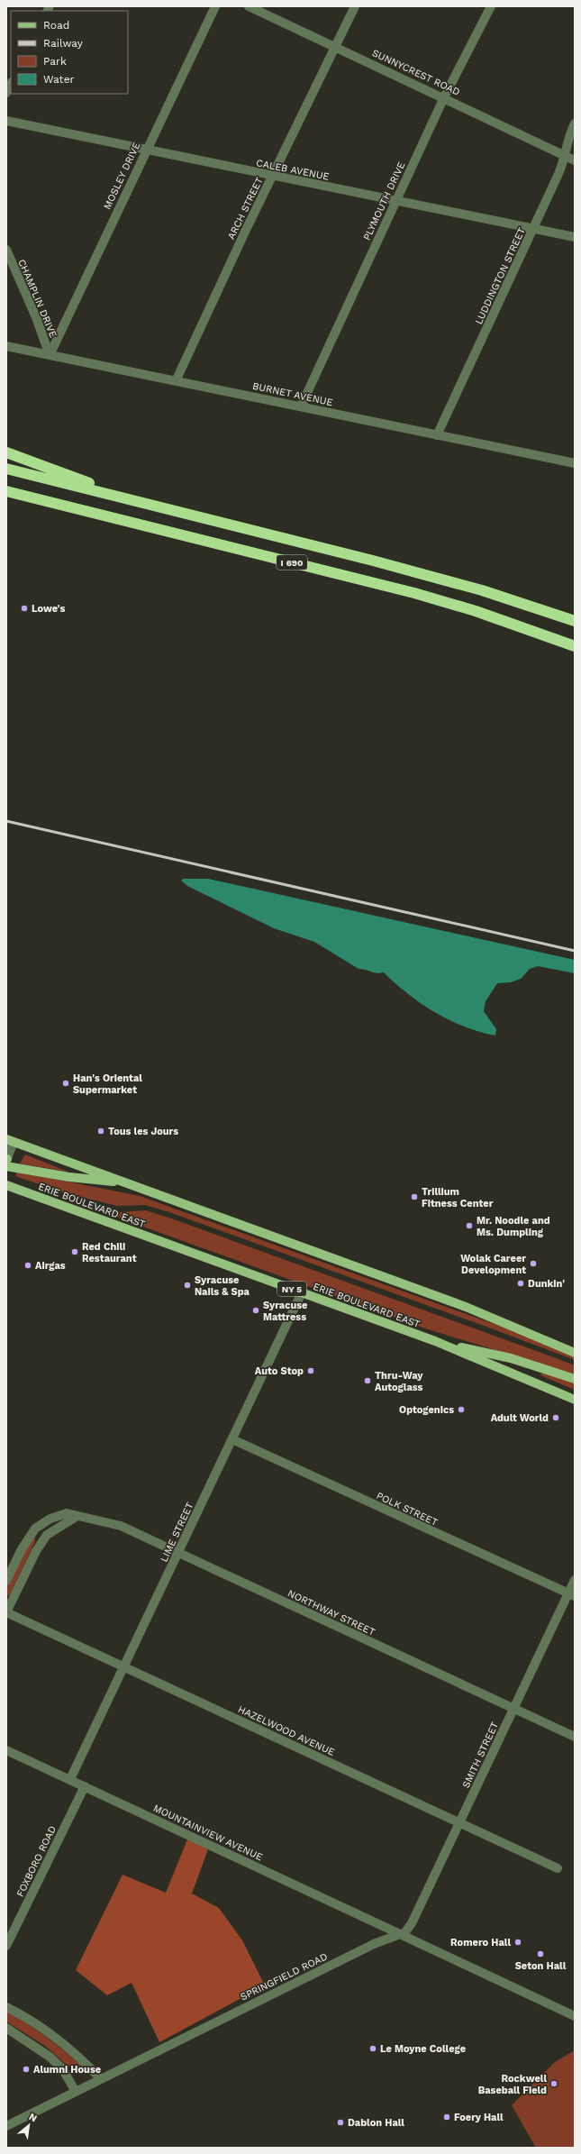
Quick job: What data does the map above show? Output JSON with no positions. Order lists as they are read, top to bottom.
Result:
{
  "streets": {
    "highway": ["I 690"],
    "main road": ["ERIE BOULEVARD EAST", "NY 5"],
    "street": [
      "SUNNYCREST ROAD",
      "CALEB AVENUE",
      "MOSLEY DRIVE",
      "PLYMOUTH DRIVE",
      "ARCH STREET",
      "LUDDINGTON STREET",
      "CHAMPLIN DRIVE",
      "BURNET AVENUE",
      "POLK STREET",
      "LIME STREET",
      "NORTHWAY STREET",
      "HAZELWOOD AVENUE",
      "SMITH STREET",
      "MOUNTAINVIEW AVENUE",
      "FOXBORO ROAD",
      "SPRINGFIELD ROAD"
    ]
  },
  "crossings": [
    ["SUNNYCREST ROAD", "PLYMOUTH DRIVE"],
    ["SUNNYCREST ROAD", "ARCH STREET"],
    ["SUNNYCREST ROAD", "LUDDINGTON STREET"],
    ["CALEB AVENUE", "MOSLEY DRIVE"],
    ["CALEB AVENUE", "PLYMOUTH DRIVE"],
    ["CALEB AVENUE", "ARCH STREET"],
    ["CALEB AVENUE", "LUDDINGTON STREET"],
    ["MOSLEY DRIVE", "CHAMPLIN DRIVE"],
    ["MOSLEY DRIVE", "BURNET AVENUE"],
    ["PLYMOUTH DRIVE", "BURNET AVENUE"],
    ["ARCH STREET", "BURNET AVENUE"],
    ["LUDDINGTON STREET", "BURNET AVENUE"],
    ["CHAMPLIN DRIVE", "BURNET AVENUE"],
    ["ERIE BOULEVARD EAST", "LIME STREET"],
    ["POLK STREET", "LIME STREET"],
    ["POLK STREET", "SMITH STREET"],
    ["LIME STREET", "NORTHWAY STREET"],
    ["LIME STREET", "HAZELWOOD AVENUE"],
    ["LIME STREET", "MOUNTAINVIEW AVENUE"],
    ["NORTHWAY STREET", "SMITH STREET"],
    ["HAZELWOOD AVENUE", "SMITH STREET"],
    ["SMITH STREET", "MOUNTAINVIEW AVENUE"],
    ["SMITH STREET", "SPRINGFIELD ROAD"],
    ["MOUNTAINVIEW AVENUE", "FOXBORO ROAD"],
    ["MOUNTAINVIEW AVENUE", "SPRINGFIELD ROAD"]
  ],
  "places": [
    "Lowe's",
    "Han's Oriental Supermarket",
    "Tous les Jours",
    "Trillium Fitness Center",
    "Mr. Noodle and Ms. Dumpling",
    "Red Chili Restaurant",
    "Wolak Career Development",
    "Airgas",
    "Dunkin'",
    "Syracuse Nails & Spa",
    "Syracuse Mattress",
    "Auto Stop",
    "Thru-Way Autoglass",
    "Optogenics",
    "Adult World",
    "Romero Hall",
    "Seton Hall",
    "Le Moyne College",
    "Alumni House",
    "Rockwell Baseball Field",
    "Foery Hall",
    "Dablon Hall"
  ],
  "legend": [
    "Road",
    "Railway",
    "Park",
    "Water"
  ],
  "north": "top right"
}
